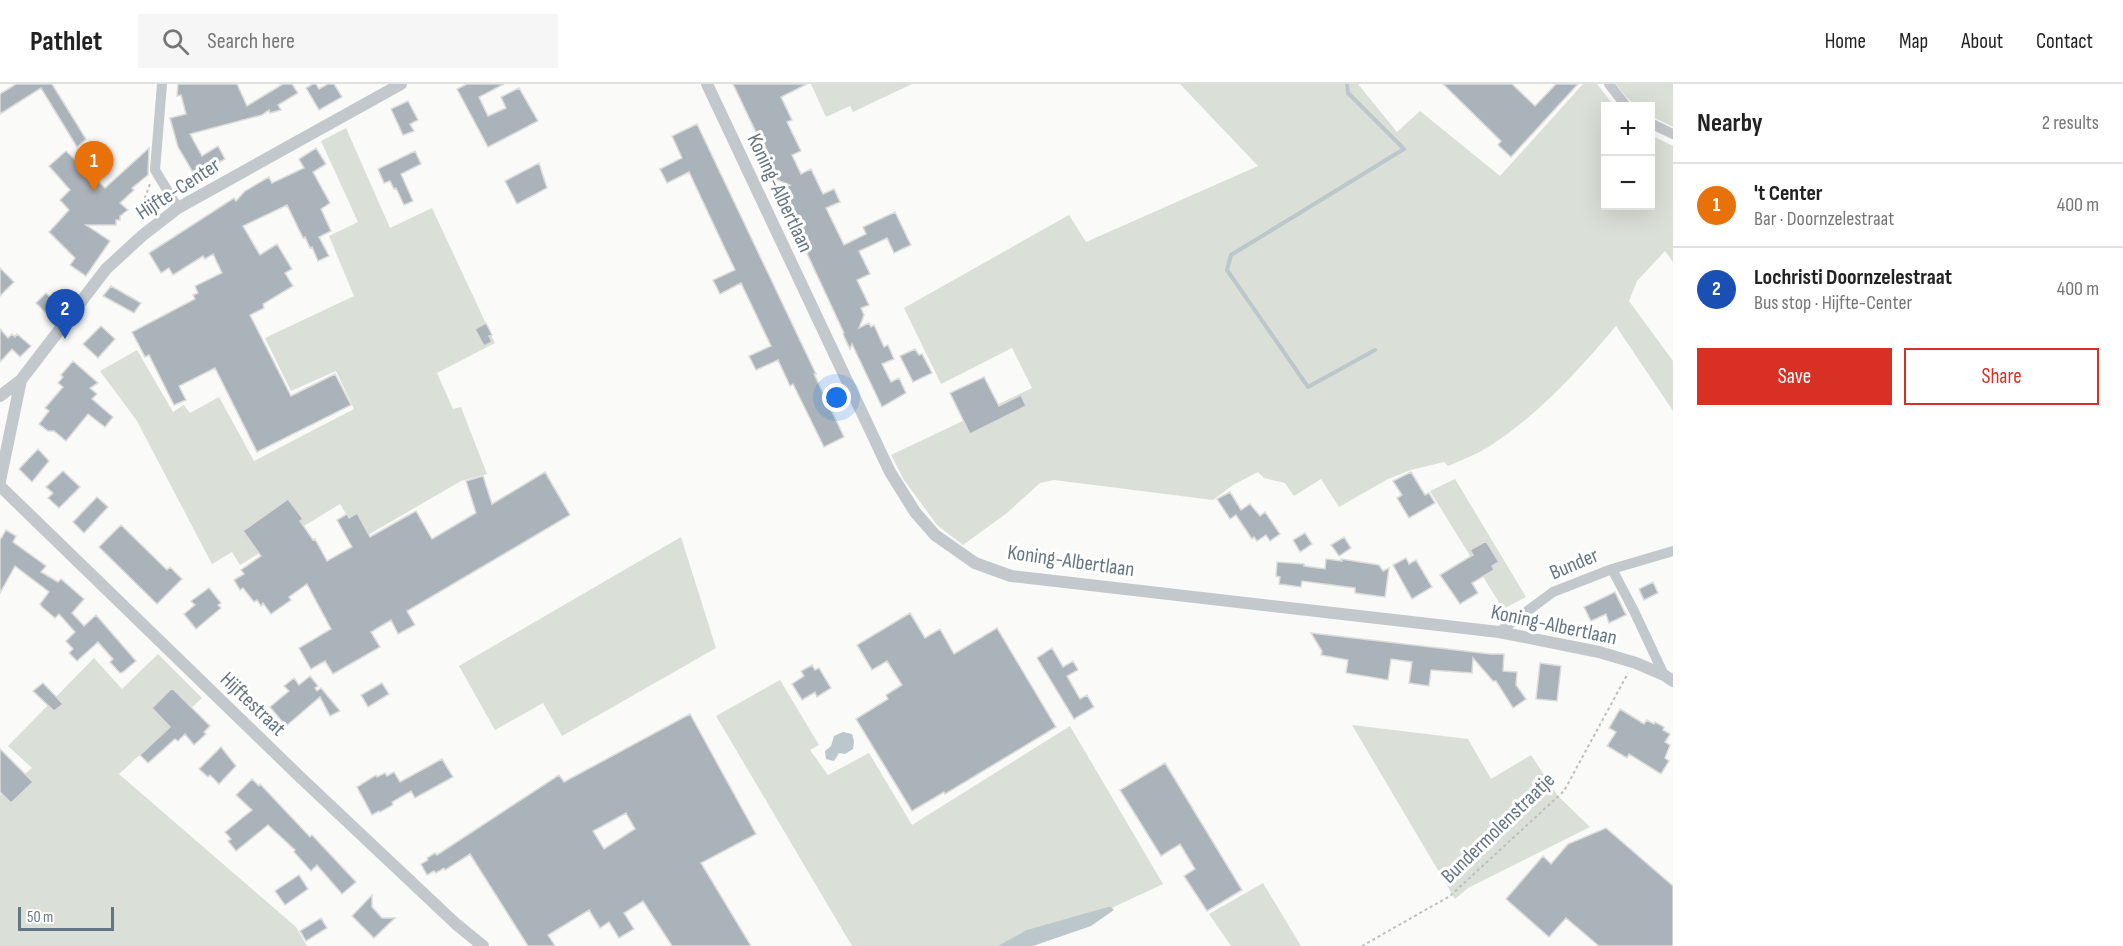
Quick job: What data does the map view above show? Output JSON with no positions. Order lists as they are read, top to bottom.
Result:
{
  "streets": {
    "street": [
      "Hijfte-Center",
      "Koning-Albertlaan",
      "Bunder",
      "Hijftestraat"
    ],
    "path": ["Bundermolenstraatje"]
  },
  "crossings": [
    ["Koning-Albertlaan", "Bunder"],
    ["Koning-Albertlaan", "Bundermolenstraatje"]
  ],
  "scale_bar": "50 m",
  "page": {
    "header": "Pathlet",
    "search": "Search here",
    "nav": [
      "Home",
      "Map",
      "About",
      "Contact"
    ],
    "heading": ["Nearby", "2 results"],
    "map_buttons": ["+", "−"],
    "pins": ["1", "2"],
    "list": [
      {
        "mark": "1",
        "name": "'t Center",
        "note": "Bar · Doornzelestraat",
        "value": "400 m"
      },
      {
        "mark": "2",
        "name": "Lochristi Doornzelestraat",
        "note": "Bus stop · Hijfte-Center",
        "value": "400 m"
      }
    ],
    "buttons": ["Save", "Share"],
    "scale": "50 m"
  }
}
